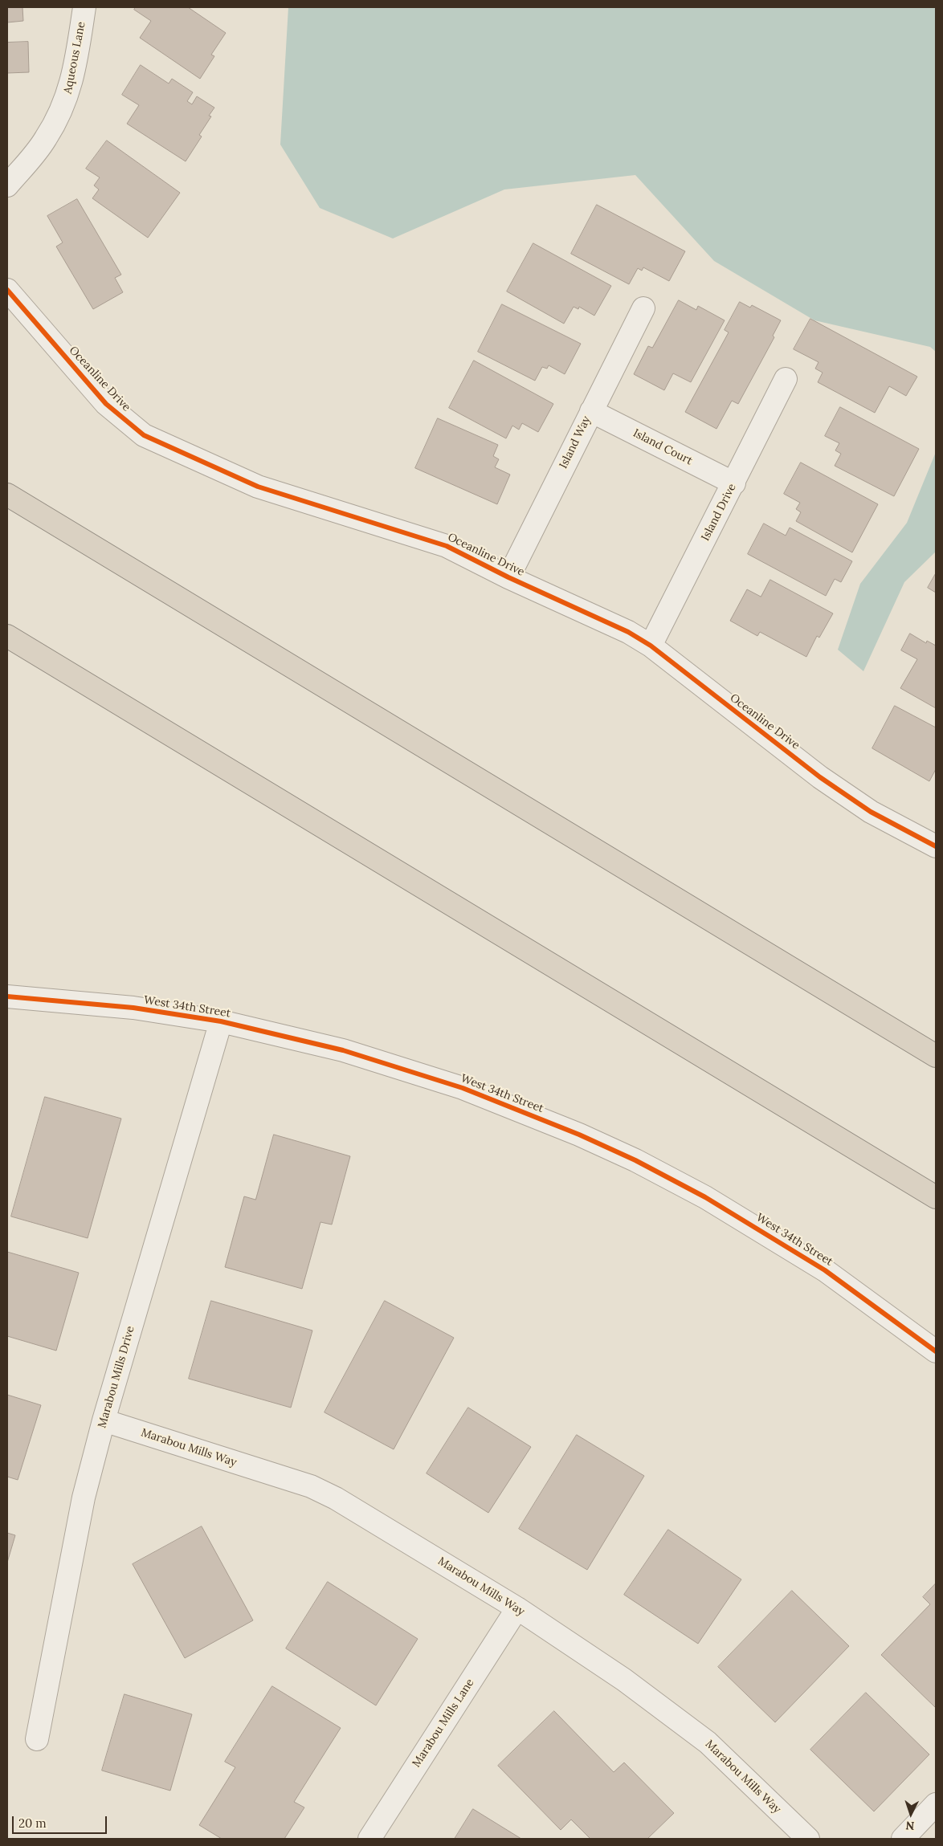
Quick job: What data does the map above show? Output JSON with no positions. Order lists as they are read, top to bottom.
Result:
{
  "streets": {
    "street": [
      "Aqueous Lane",
      "Oceanline Drive",
      "Island Way",
      "Island Court",
      "Island Drive",
      "West 34th Street",
      "Marabou Mills Drive",
      "Marabou Mills Way",
      "Marabou Mills Lane"
    ]
  },
  "crossings": [
    ["Oceanline Drive", "Island Way"],
    ["Oceanline Drive", "Island Drive"],
    ["Island Way", "Island Court"],
    ["Island Court", "Island Drive"],
    ["West 34th Street", "Marabou Mills Drive"],
    ["Marabou Mills Drive", "Marabou Mills Way"],
    ["Marabou Mills Way", "Marabou Mills Lane"]
  ],
  "scale_bar": "20 m",
  "north": "bottom"
}
